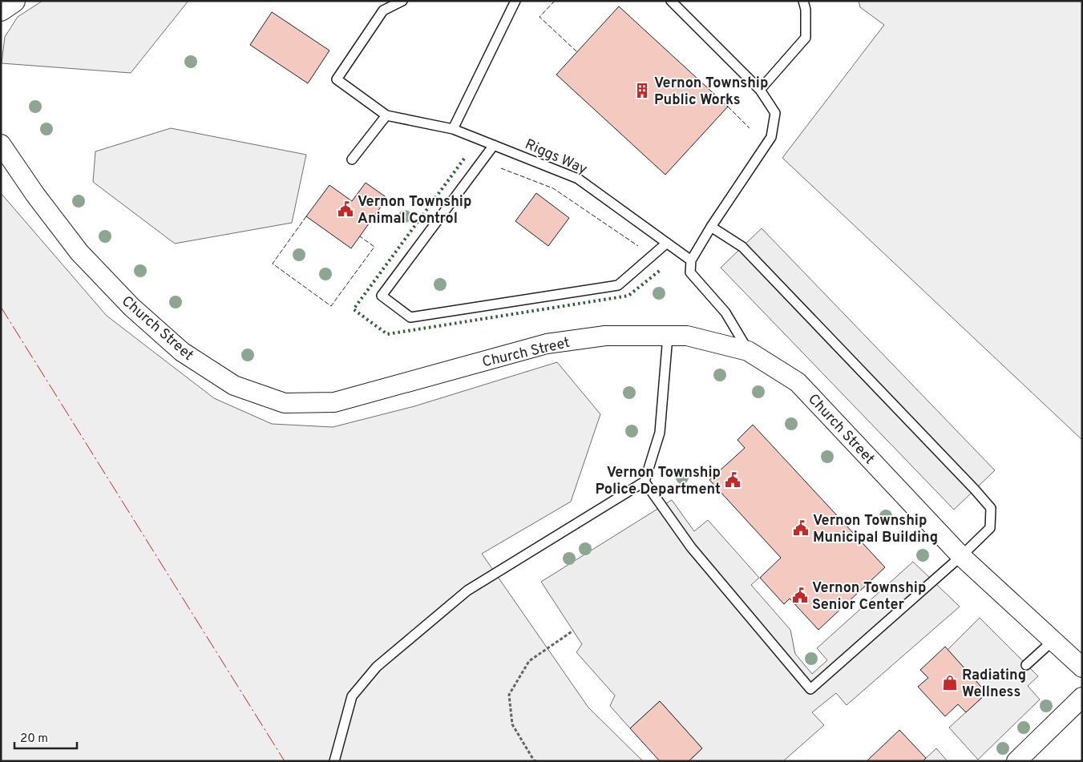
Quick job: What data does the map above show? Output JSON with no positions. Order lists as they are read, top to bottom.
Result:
{
  "streets": {
    "street": ["Church Street"],
    "lane": ["Riggs Way"]
  },
  "places": {
    "building": ["Vernon Township Public Works"],
    "public building": [
      "Vernon Township Animal Control",
      "Vernon Township Police Department",
      "Vernon Township Municipal Building",
      "Vernon Township Senior Center"
    ],
    "shop": ["Radiating Wellness"]
  },
  "scale_bar": "20 m"
}
